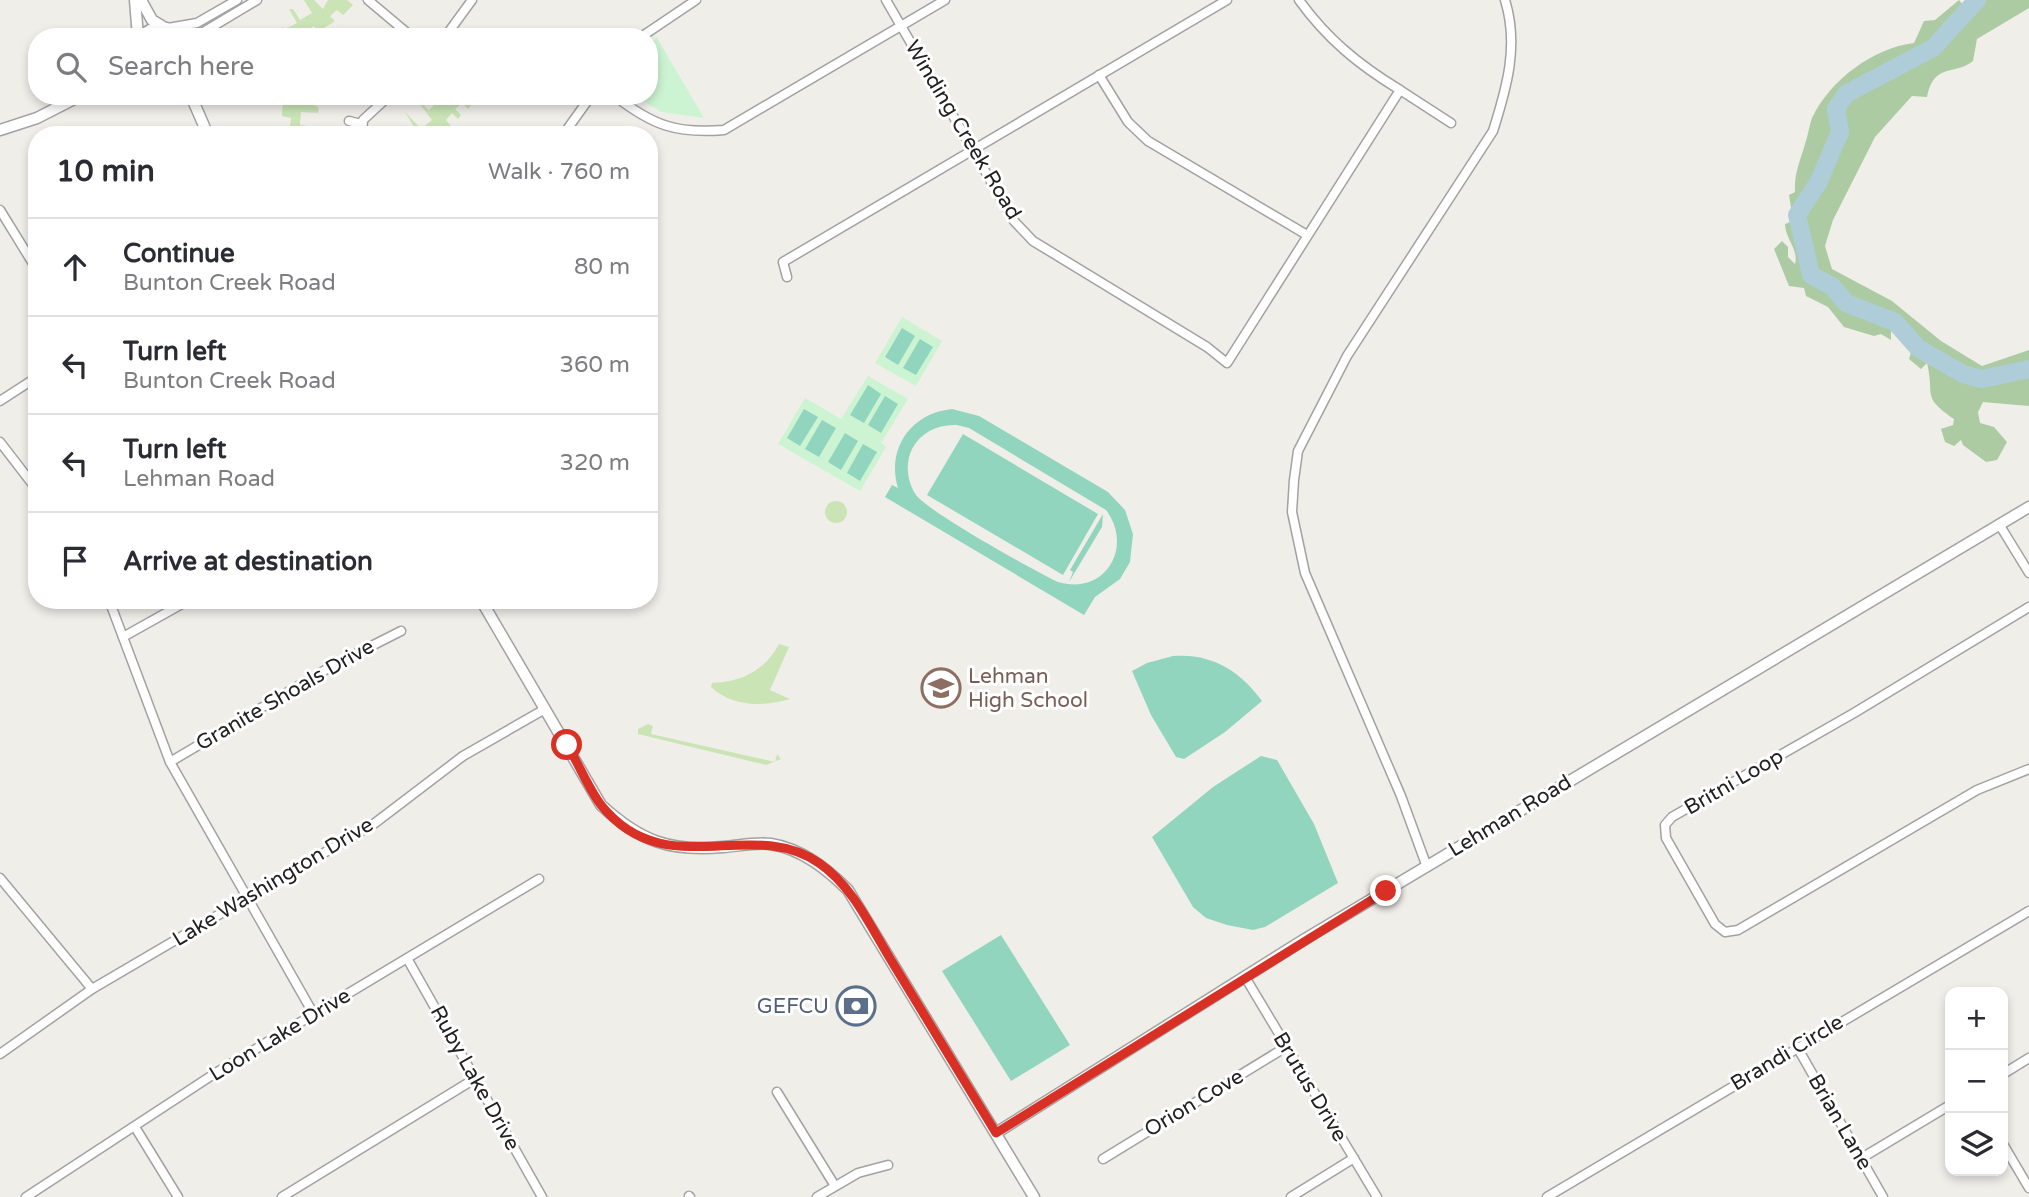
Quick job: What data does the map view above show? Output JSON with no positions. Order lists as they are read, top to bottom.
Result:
{
  "streets": {
    "street": [
      "Winding Creek Road",
      "Granite Shoals Drive",
      "Britni Loop",
      "Lehman Road",
      "Lake Washington Drive",
      "Loon Lake Drive",
      "Brandi Circle",
      "Ruby Lake Drive",
      "Brutus Drive",
      "Orion Cove",
      "Brian Lane"
    ]
  },
  "crossings": [
    ["Lehman Road", "Brutus Drive"],
    ["Loon Lake Drive", "Ruby Lake Drive"],
    ["Brandi Circle", "Brian Lane"],
    ["Brutus Drive", "Orion Cove"]
  ],
  "places": {
    "school or university": ["Lehman High School"],
    "bank": ["GEFCU"]
  },
  "page": {
    "search": "Search here",
    "heading": ["10 min", "Walk · 760 m"],
    "list": [
      ["Continue", "Bunton Creek Road", "80 m"],
      ["Turn left", "Bunton Creek Road", "360 m"],
      ["Turn left", "Lehman Road", "320 m"],
      "Arrive at destination"
    ],
    "map_buttons": ["+", "−"]
  }
}
